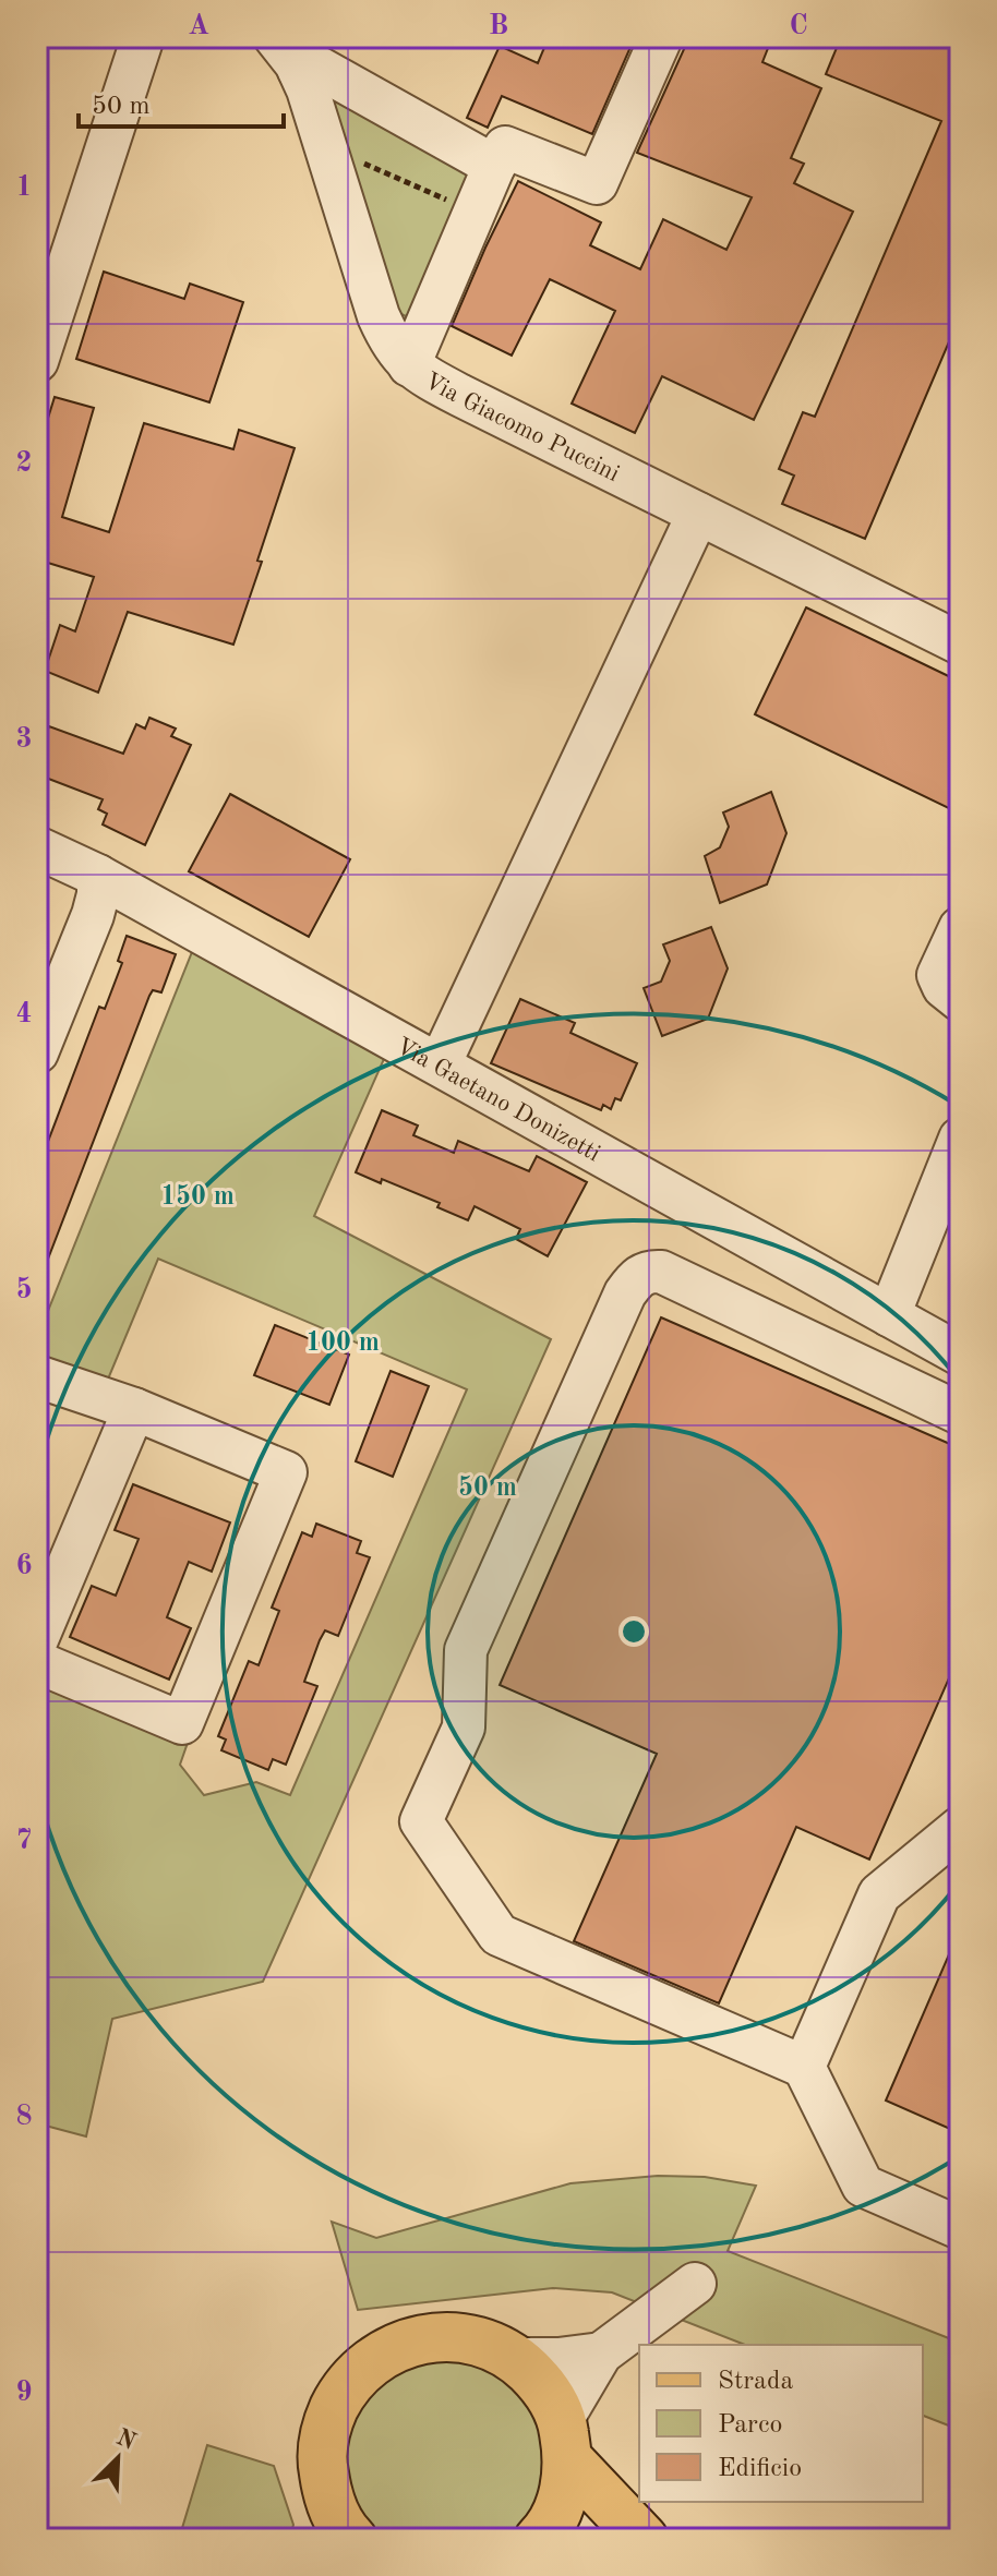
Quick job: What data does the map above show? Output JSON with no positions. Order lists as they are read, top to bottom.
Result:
{
  "streets": {
    "street": ["Via Giacomo Puccini", "Via Gaetano Donizetti"]
  },
  "legend": ["Strada", "Parco", "Edificio"],
  "scale_bar": "50 m",
  "north": "top right",
  "grid": {
    "columns": ["A", "B", "C"],
    "rows": [
      "1",
      "2",
      "3",
      "4",
      "5",
      "6",
      "7",
      "8",
      "9"
    ]
  },
  "rings": ["150 m", "100 m", "50 m"]
}
